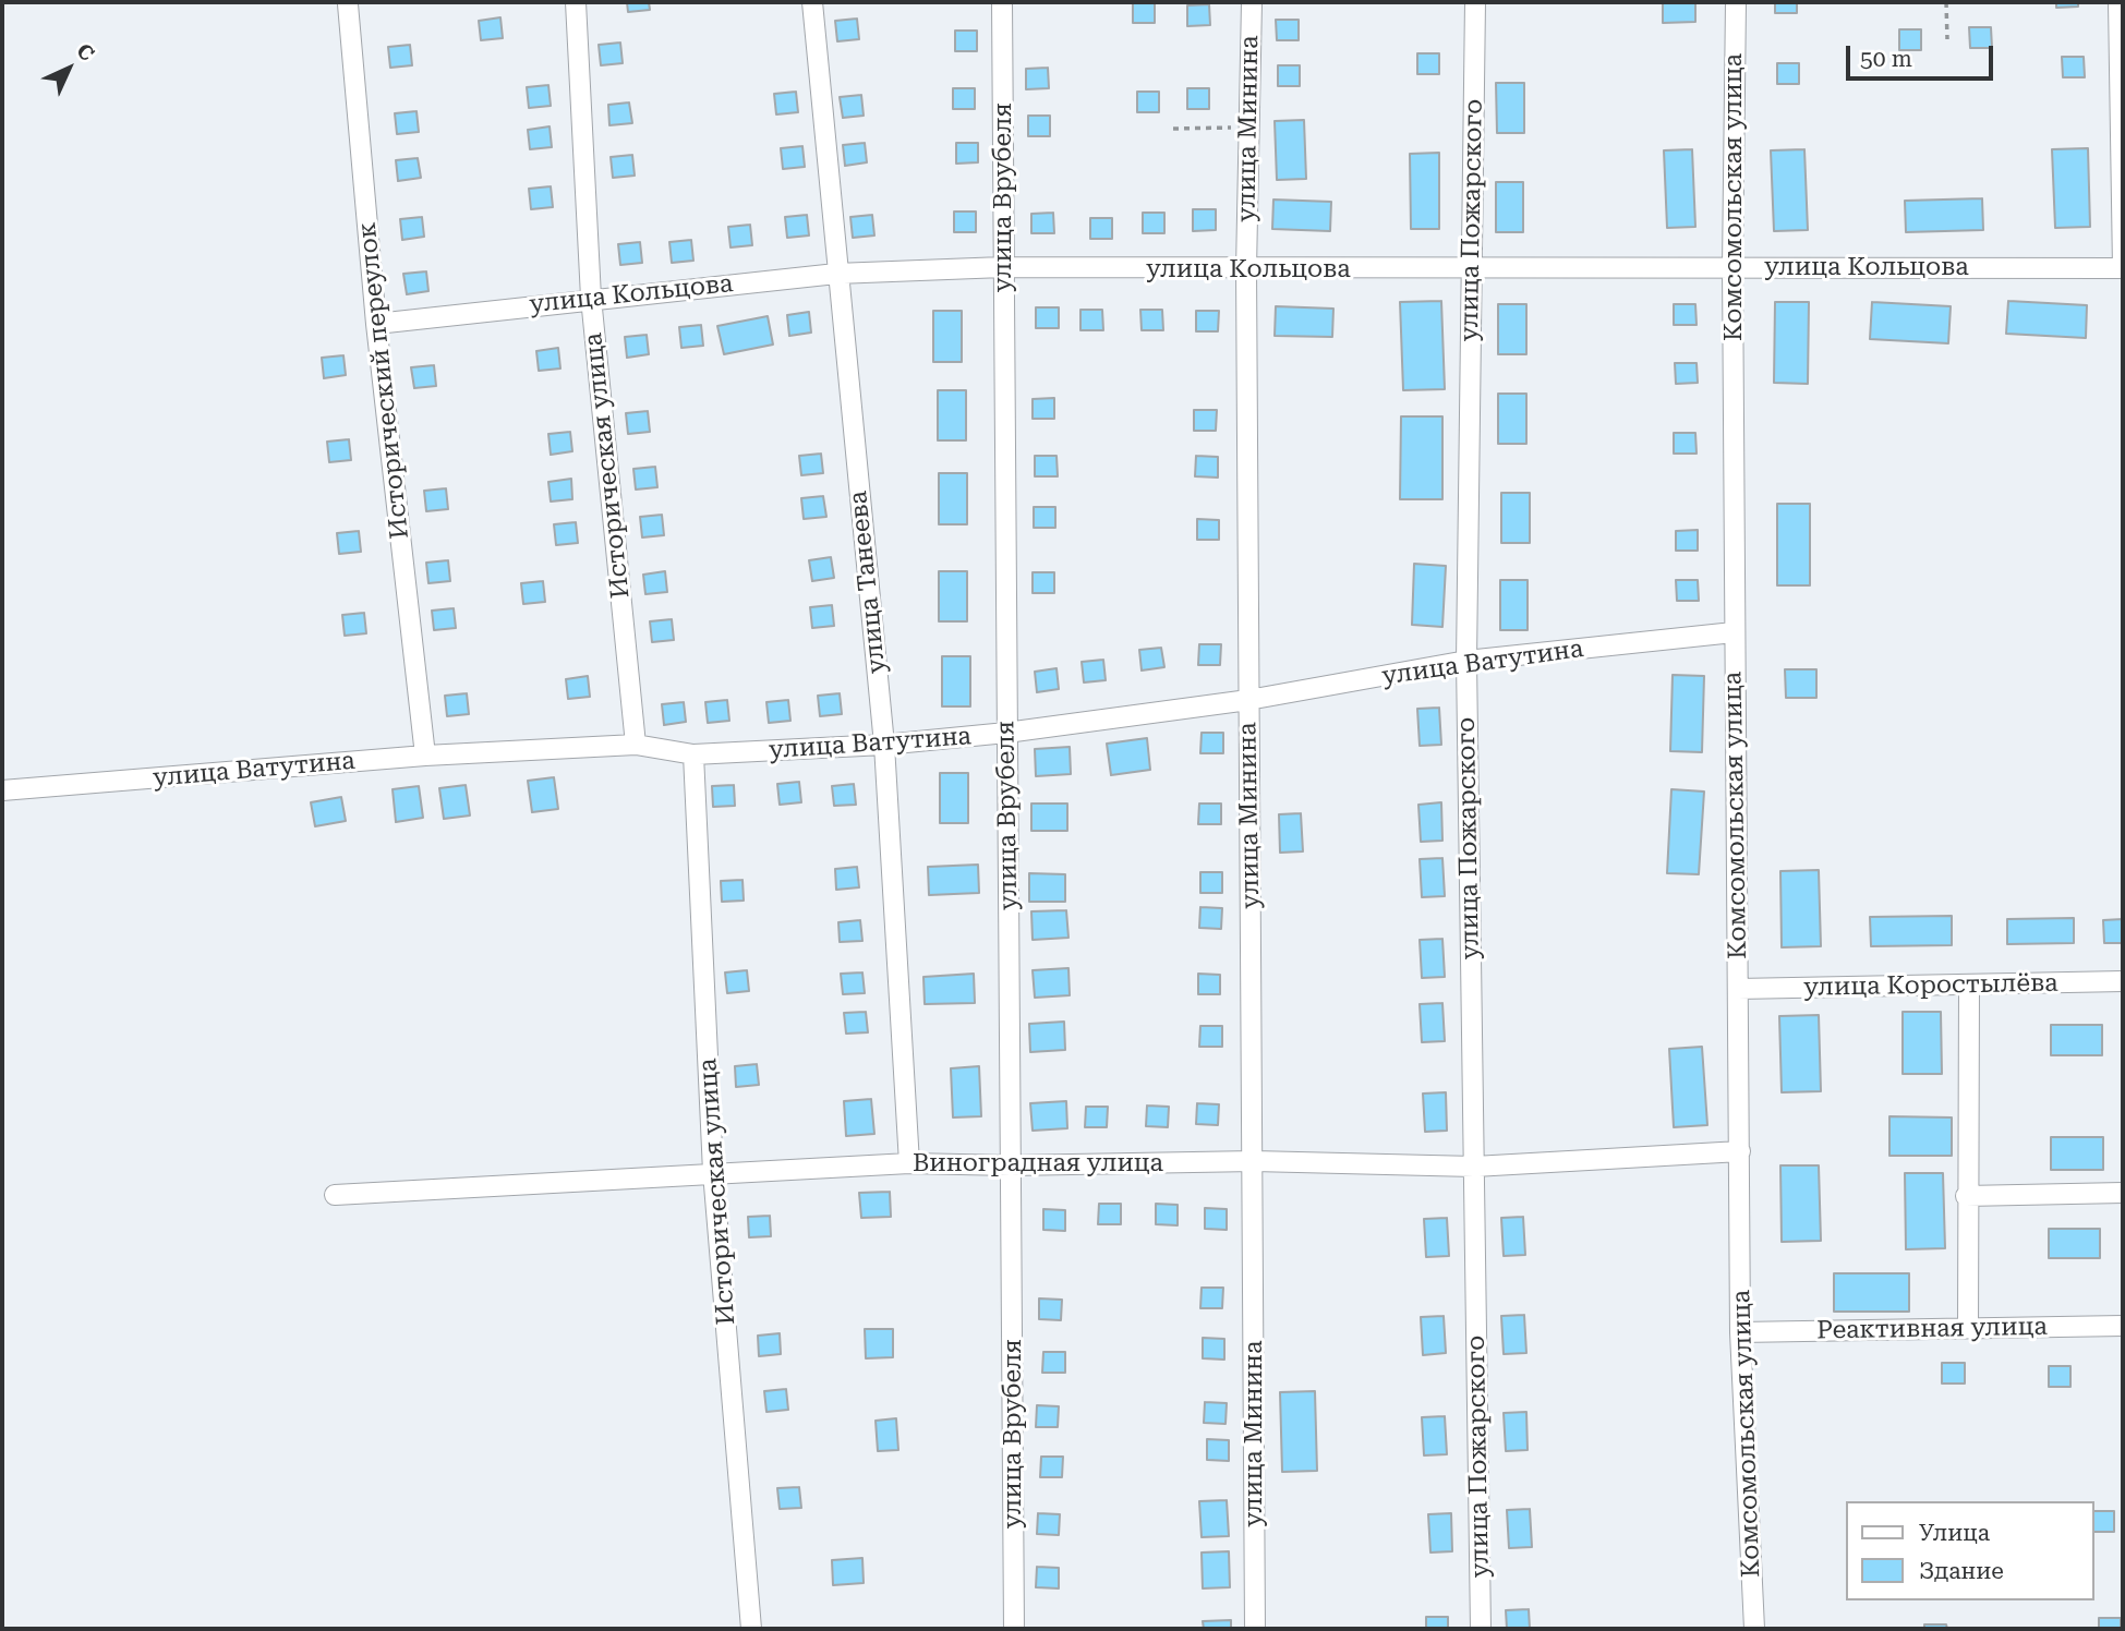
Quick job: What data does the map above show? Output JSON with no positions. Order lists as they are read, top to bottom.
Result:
{
  "streets": {
    "street": [
      "улица Минина",
      "улица Врубеля",
      "Комсомольская улица",
      "улица Пожарского",
      "улица Кольцова",
      "Исторический переулок",
      "Историческая улица",
      "улица Танеева",
      "улица Ватутина",
      "улица Коростылёва",
      "Виноградная улица",
      "Реактивная улица"
    ]
  },
  "crossings": [
    ["улица Минина", "улица Кольцова"],
    ["улица Минина", "улица Ватутина"],
    ["улица Минина", "Виноградная улица"],
    ["улица Врубеля", "улица Кольцова"],
    ["улица Врубеля", "улица Ватутина"],
    ["улица Врубеля", "Виноградная улица"],
    ["Комсомольская улица", "улица Кольцова"],
    ["Комсомольская улица", "улица Ватутина"],
    ["Комсомольская улица", "улица Коростылёва"],
    ["Комсомольская улица", "Виноградная улица"],
    ["Комсомольская улица", "Реактивная улица"],
    ["улица Пожарского", "улица Кольцова"],
    ["улица Пожарского", "улица Ватутина"],
    ["улица Пожарского", "Виноградная улица"],
    ["улица Кольцова", "Исторический переулок"],
    ["улица Кольцова", "Историческая улица"],
    ["улица Кольцова", "улица Танеева"],
    ["Исторический переулок", "улица Ватутина"],
    ["Историческая улица", "улица Ватутина"],
    ["Историческая улица", "Виноградная улица"],
    ["улица Танеева", "улица Ватутина"],
    ["улица Танеева", "Виноградная улица"]
  ],
  "legend": ["Улица", "Здание"],
  "scale_bar": "50 m",
  "north": "top right"
}
